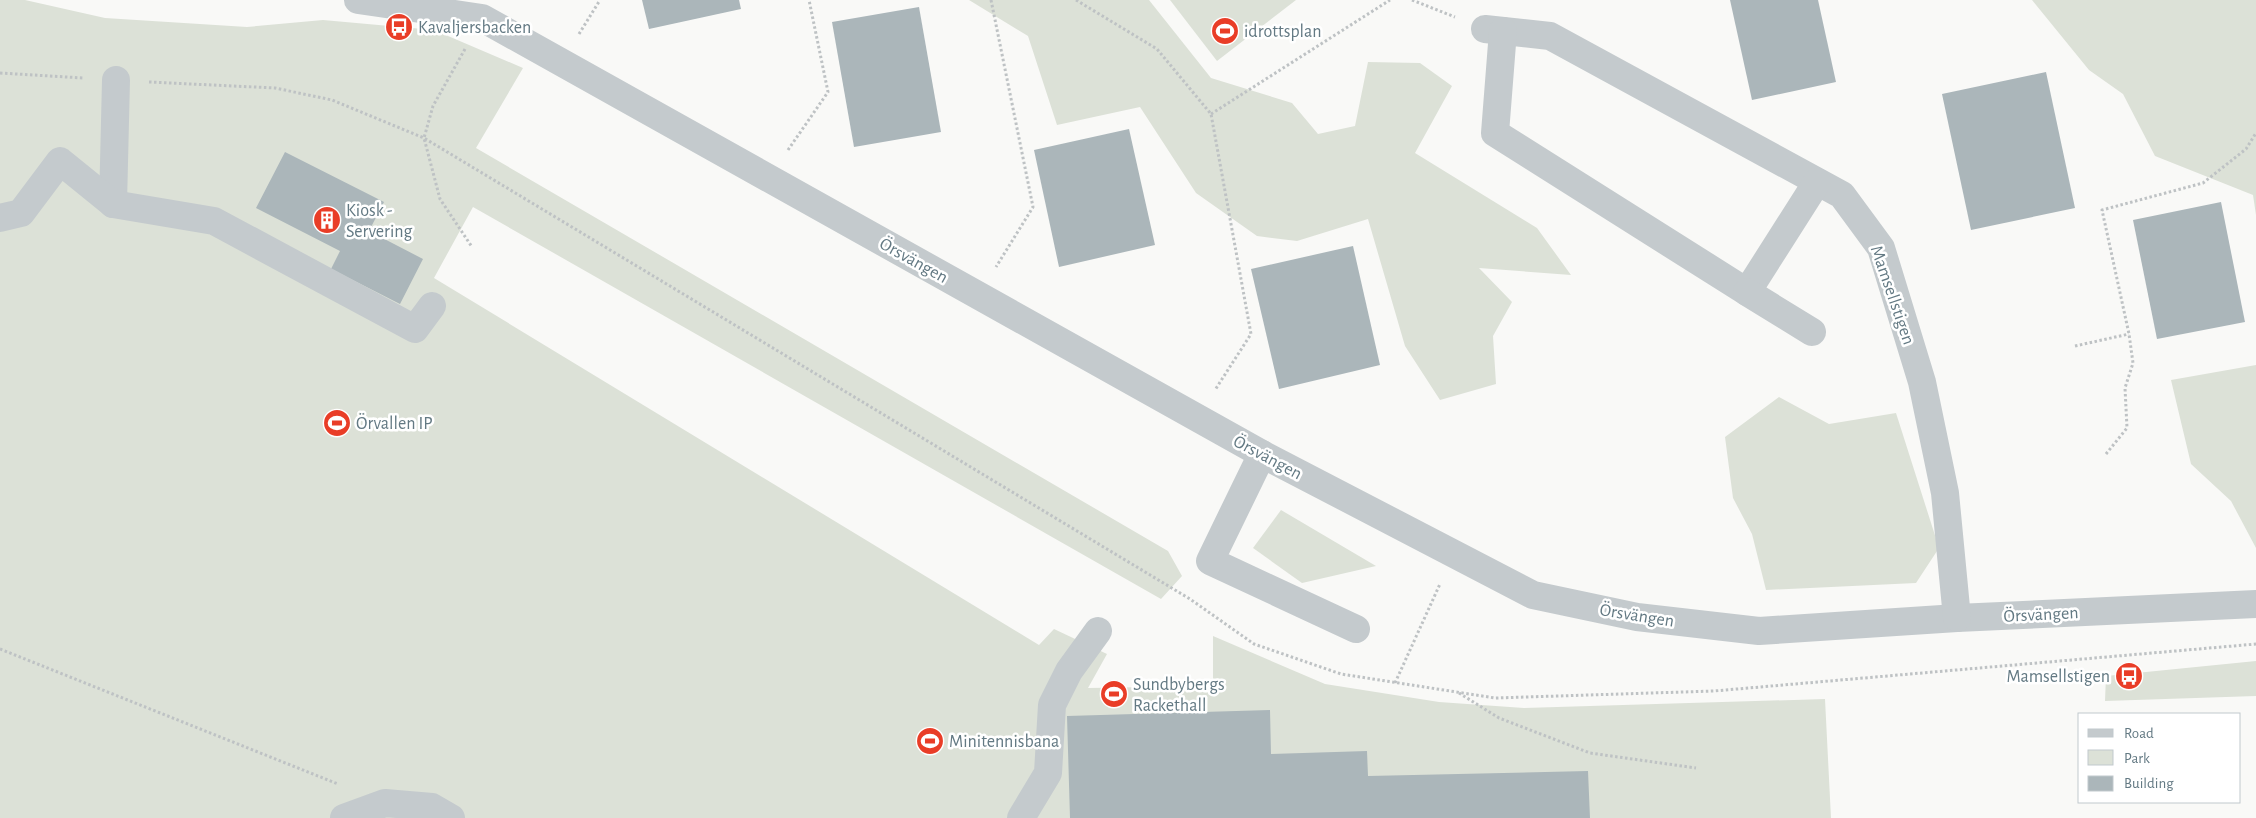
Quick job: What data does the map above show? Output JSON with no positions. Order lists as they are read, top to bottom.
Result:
{
  "streets": {
    "street": ["Örsvängen", "Mamsellstigen"]
  },
  "crossings": [
    ["Örsvängen", "Mamsellstigen"]
  ],
  "places": {
    "bus stop": ["Kavaljersbacken", "Mamsellstigen"],
    "sports": [
      "idrottsplan",
      "Örvallen IP",
      "Sundbybergs Rackethall",
      "Minitennisbana"
    ],
    "building": ["Kiosk - Servering"]
  },
  "legend": ["Road", "Park", "Building"]
}
